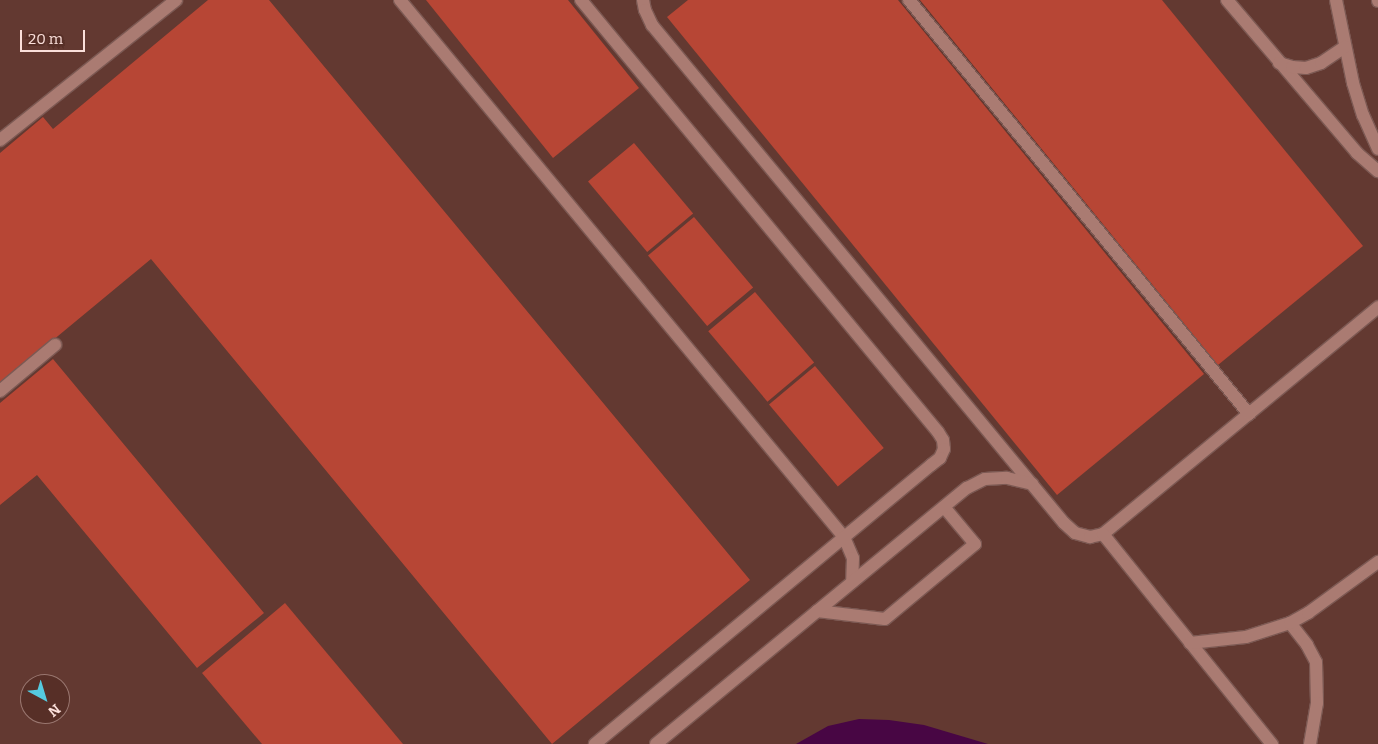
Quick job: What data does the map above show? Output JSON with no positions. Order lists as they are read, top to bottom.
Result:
{
  "scale_bar": "20 m",
  "north": "bottom right"
}
